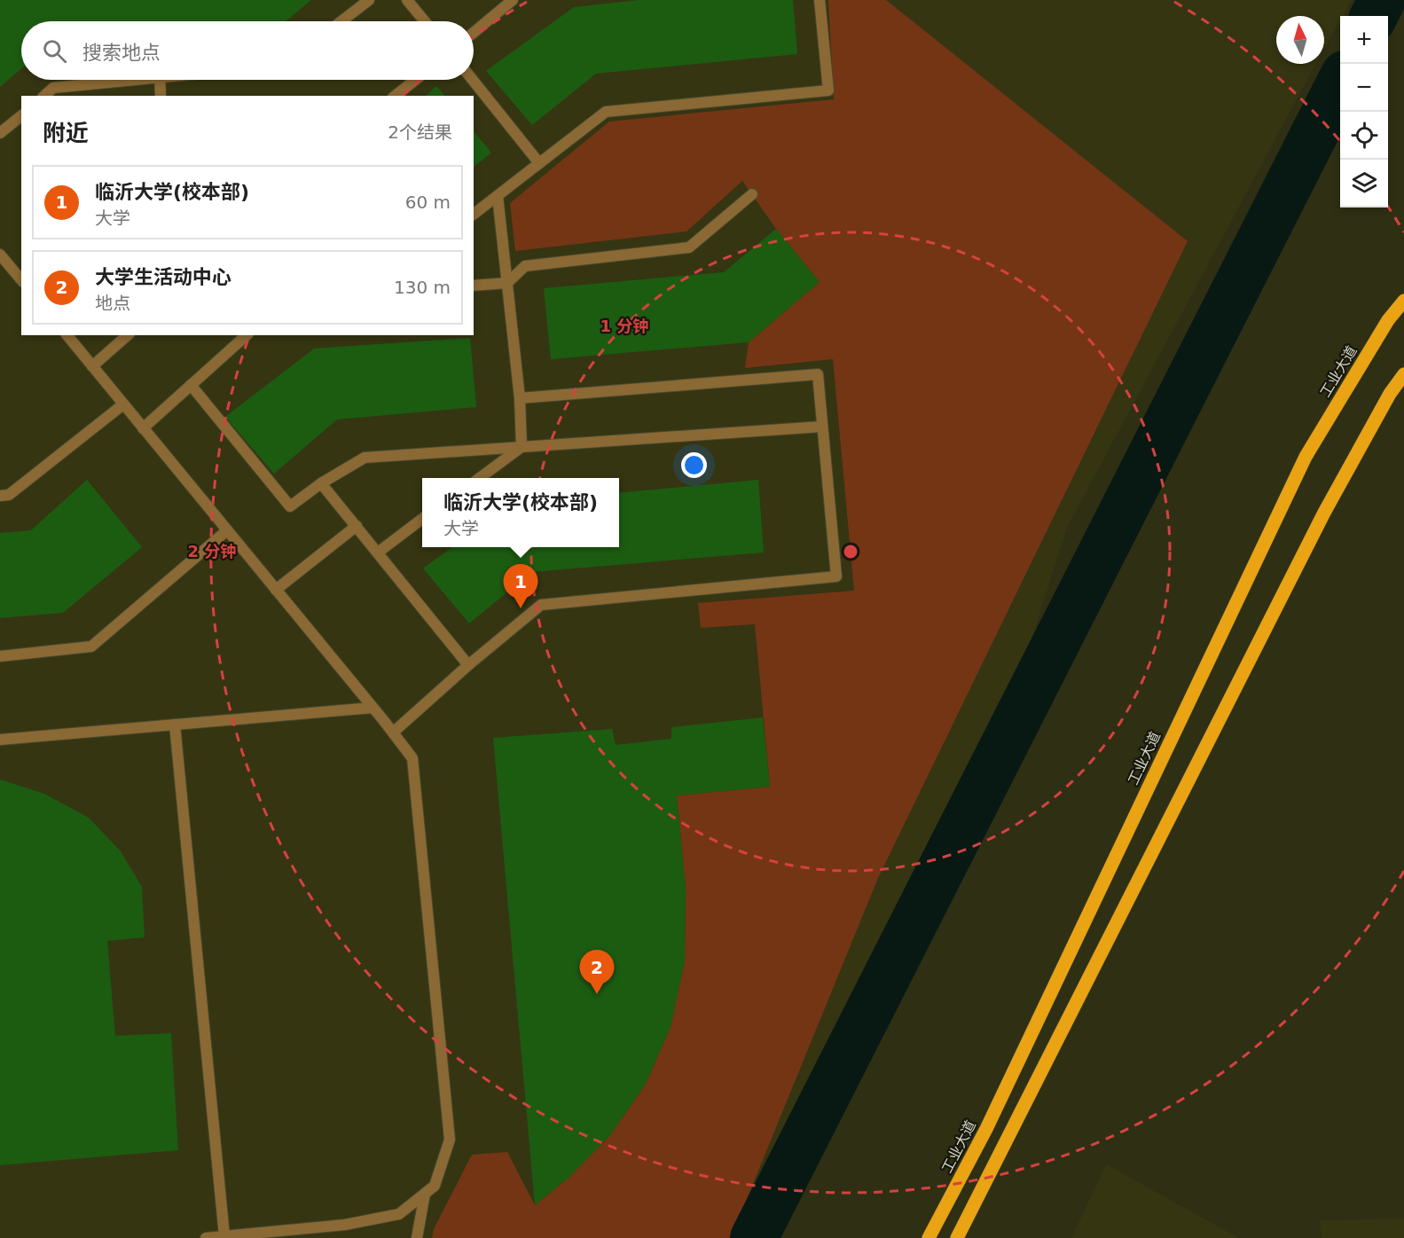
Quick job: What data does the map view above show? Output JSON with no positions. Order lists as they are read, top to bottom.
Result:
{
  "streets": {
    "main road": ["工业大道"]
  },
  "north": "top",
  "page": {
    "map_buttons": ["+", "−"],
    "search": "搜索地点",
    "heading": ["附近", "2个结果"],
    "list": [
      {
        "mark": "1",
        "name": "临沂大学(校本部)",
        "note": "大学",
        "value": "60 m"
      },
      {
        "mark": "2",
        "name": "大学生活动中心",
        "note": "地点",
        "value": "130 m"
      }
    ],
    "popup": ["临沂大学(校本部)", "大学"],
    "pins": ["1", "2"]
  },
  "rings": ["1 分钟", "2 分钟"]
}
